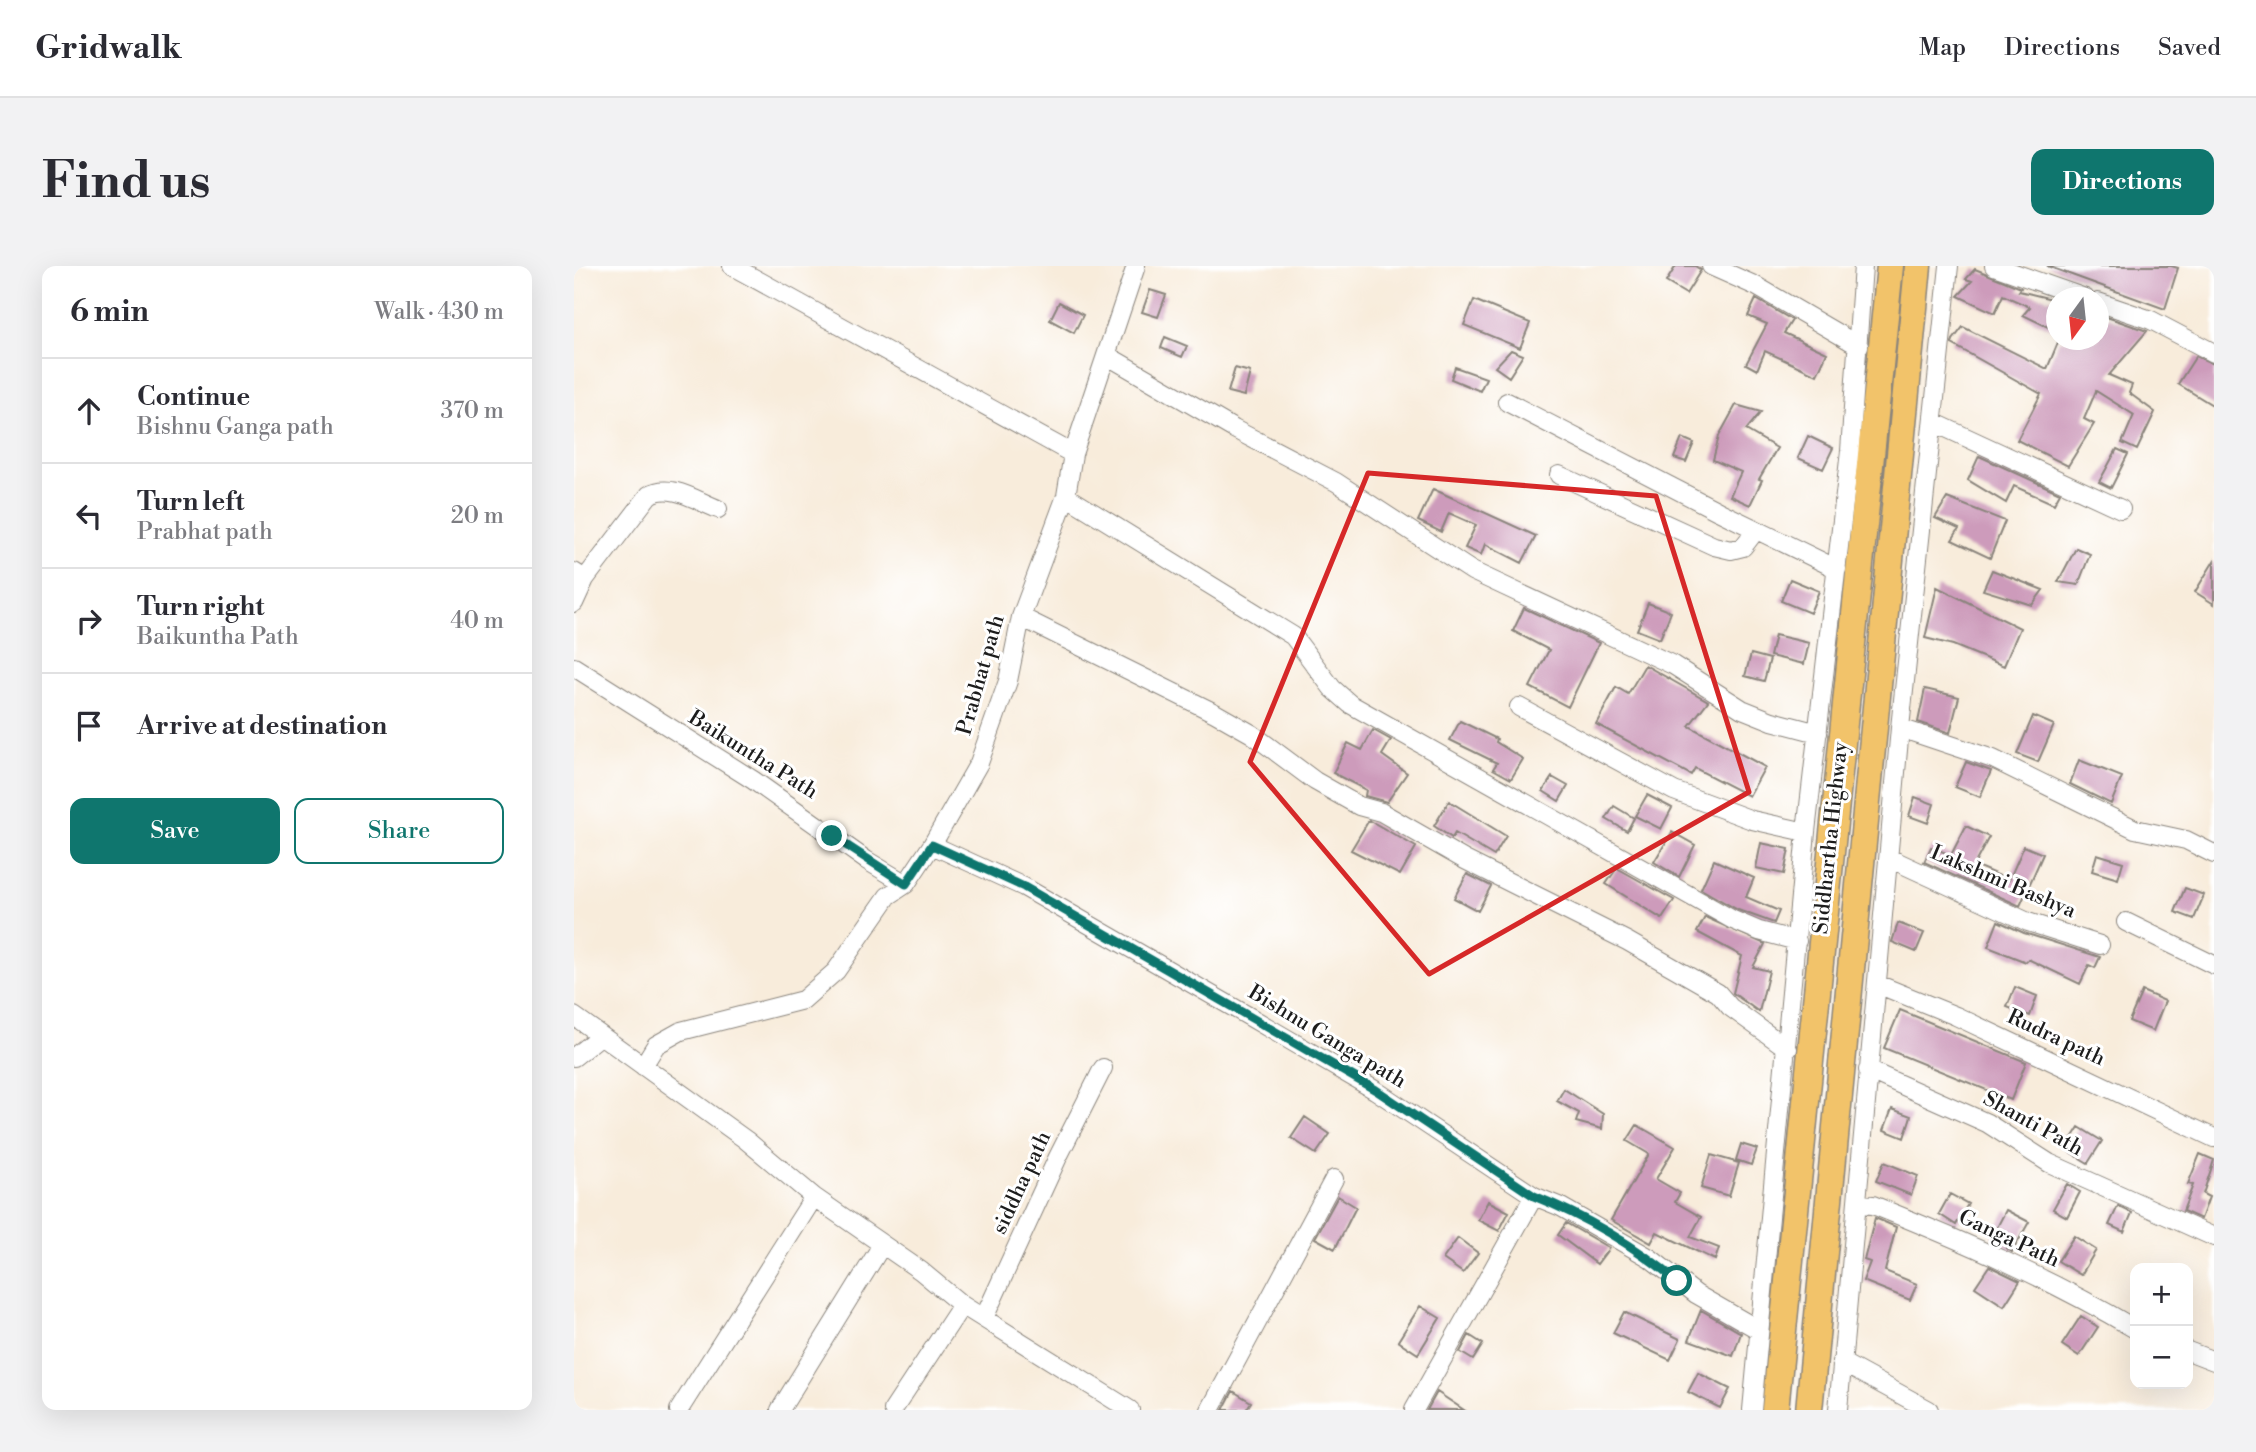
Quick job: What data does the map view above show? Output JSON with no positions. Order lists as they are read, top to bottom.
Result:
{
  "streets": {
    "highway": ["Siddhartha Highway"],
    "street": [
      "Prabhat path",
      "Baikuntha Path",
      "Lakshmi Bashya",
      "Bishnu Ganga path",
      "Rudra path",
      "Shanti Path",
      "siddha path",
      "Ganga Path"
    ]
  },
  "crossings": [
    ["Prabhat path", "Baikuntha Path"],
    ["Prabhat path", "Bishnu Ganga path"]
  ],
  "north": "bottom",
  "page": {
    "header": "Gridwalk",
    "nav": ["Map", "Directions", "Saved"],
    "buttons": [
      "Directions",
      ["Save", "Share"]
    ],
    "title": "Find us",
    "heading": ["6 min", "Walk · 430 m"],
    "list": [
      ["Continue", "Bishnu Ganga path", "370 m"],
      ["Turn left", "Prabhat path", "20 m"],
      ["Turn right", "Baikuntha Path", "40 m"],
      "Arrive at destination"
    ],
    "map_buttons": ["+", "−"]
  }
}
